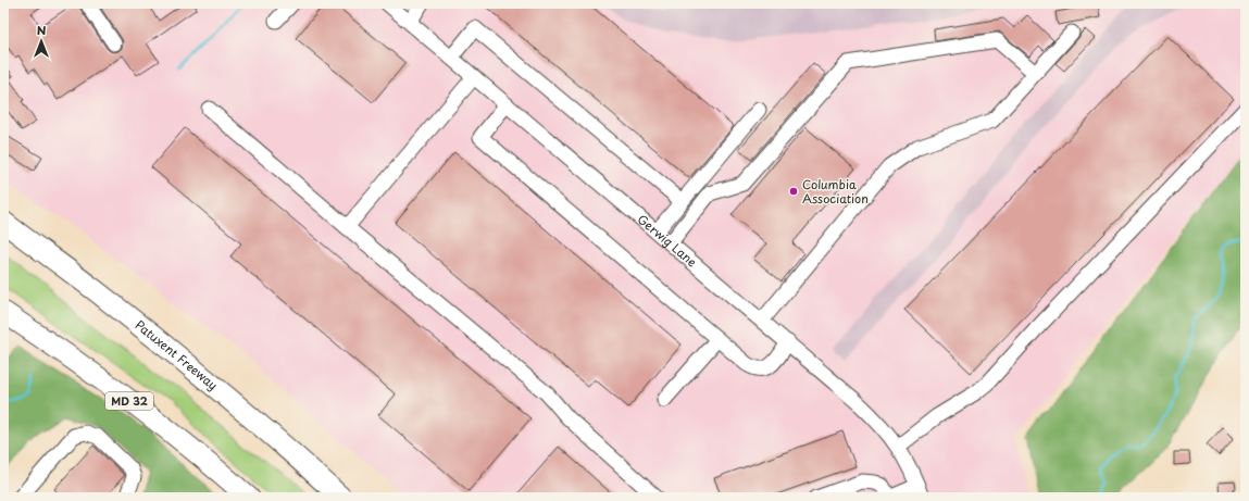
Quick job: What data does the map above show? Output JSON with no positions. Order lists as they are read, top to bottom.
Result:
{
  "streets": {
    "highway": ["Patuxent Freeway", "MD 32"],
    "street": ["Gerwig Lane"]
  },
  "places": ["Columbia Association"],
  "north": "top"
}
